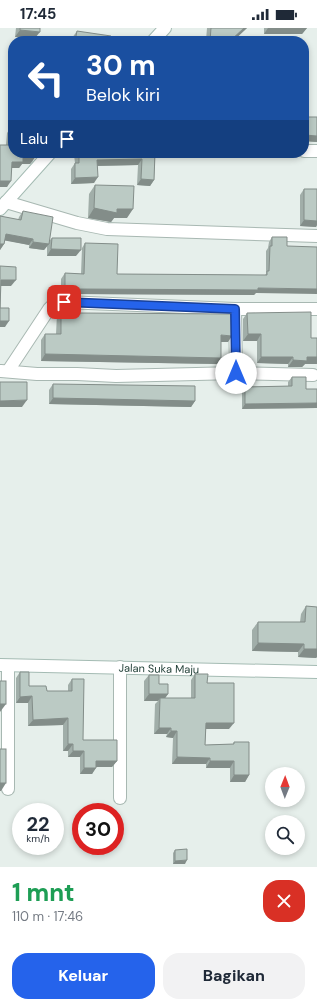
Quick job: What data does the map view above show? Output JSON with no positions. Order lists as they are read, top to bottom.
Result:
{
  "streets": {
    "street": ["Jalan Suka Maju"]
  },
  "north": "top",
  "page": {
    "status": "17:45",
    "turn": ["30 m", "Belok kiri"],
    "then": "Lalu",
    "speed": "22 km/h",
    "limit": "30",
    "heading": ["1 mnt", "110 m · 17:46"],
    "buttons": ["Keluar", "Bagikan"]
  }
}
